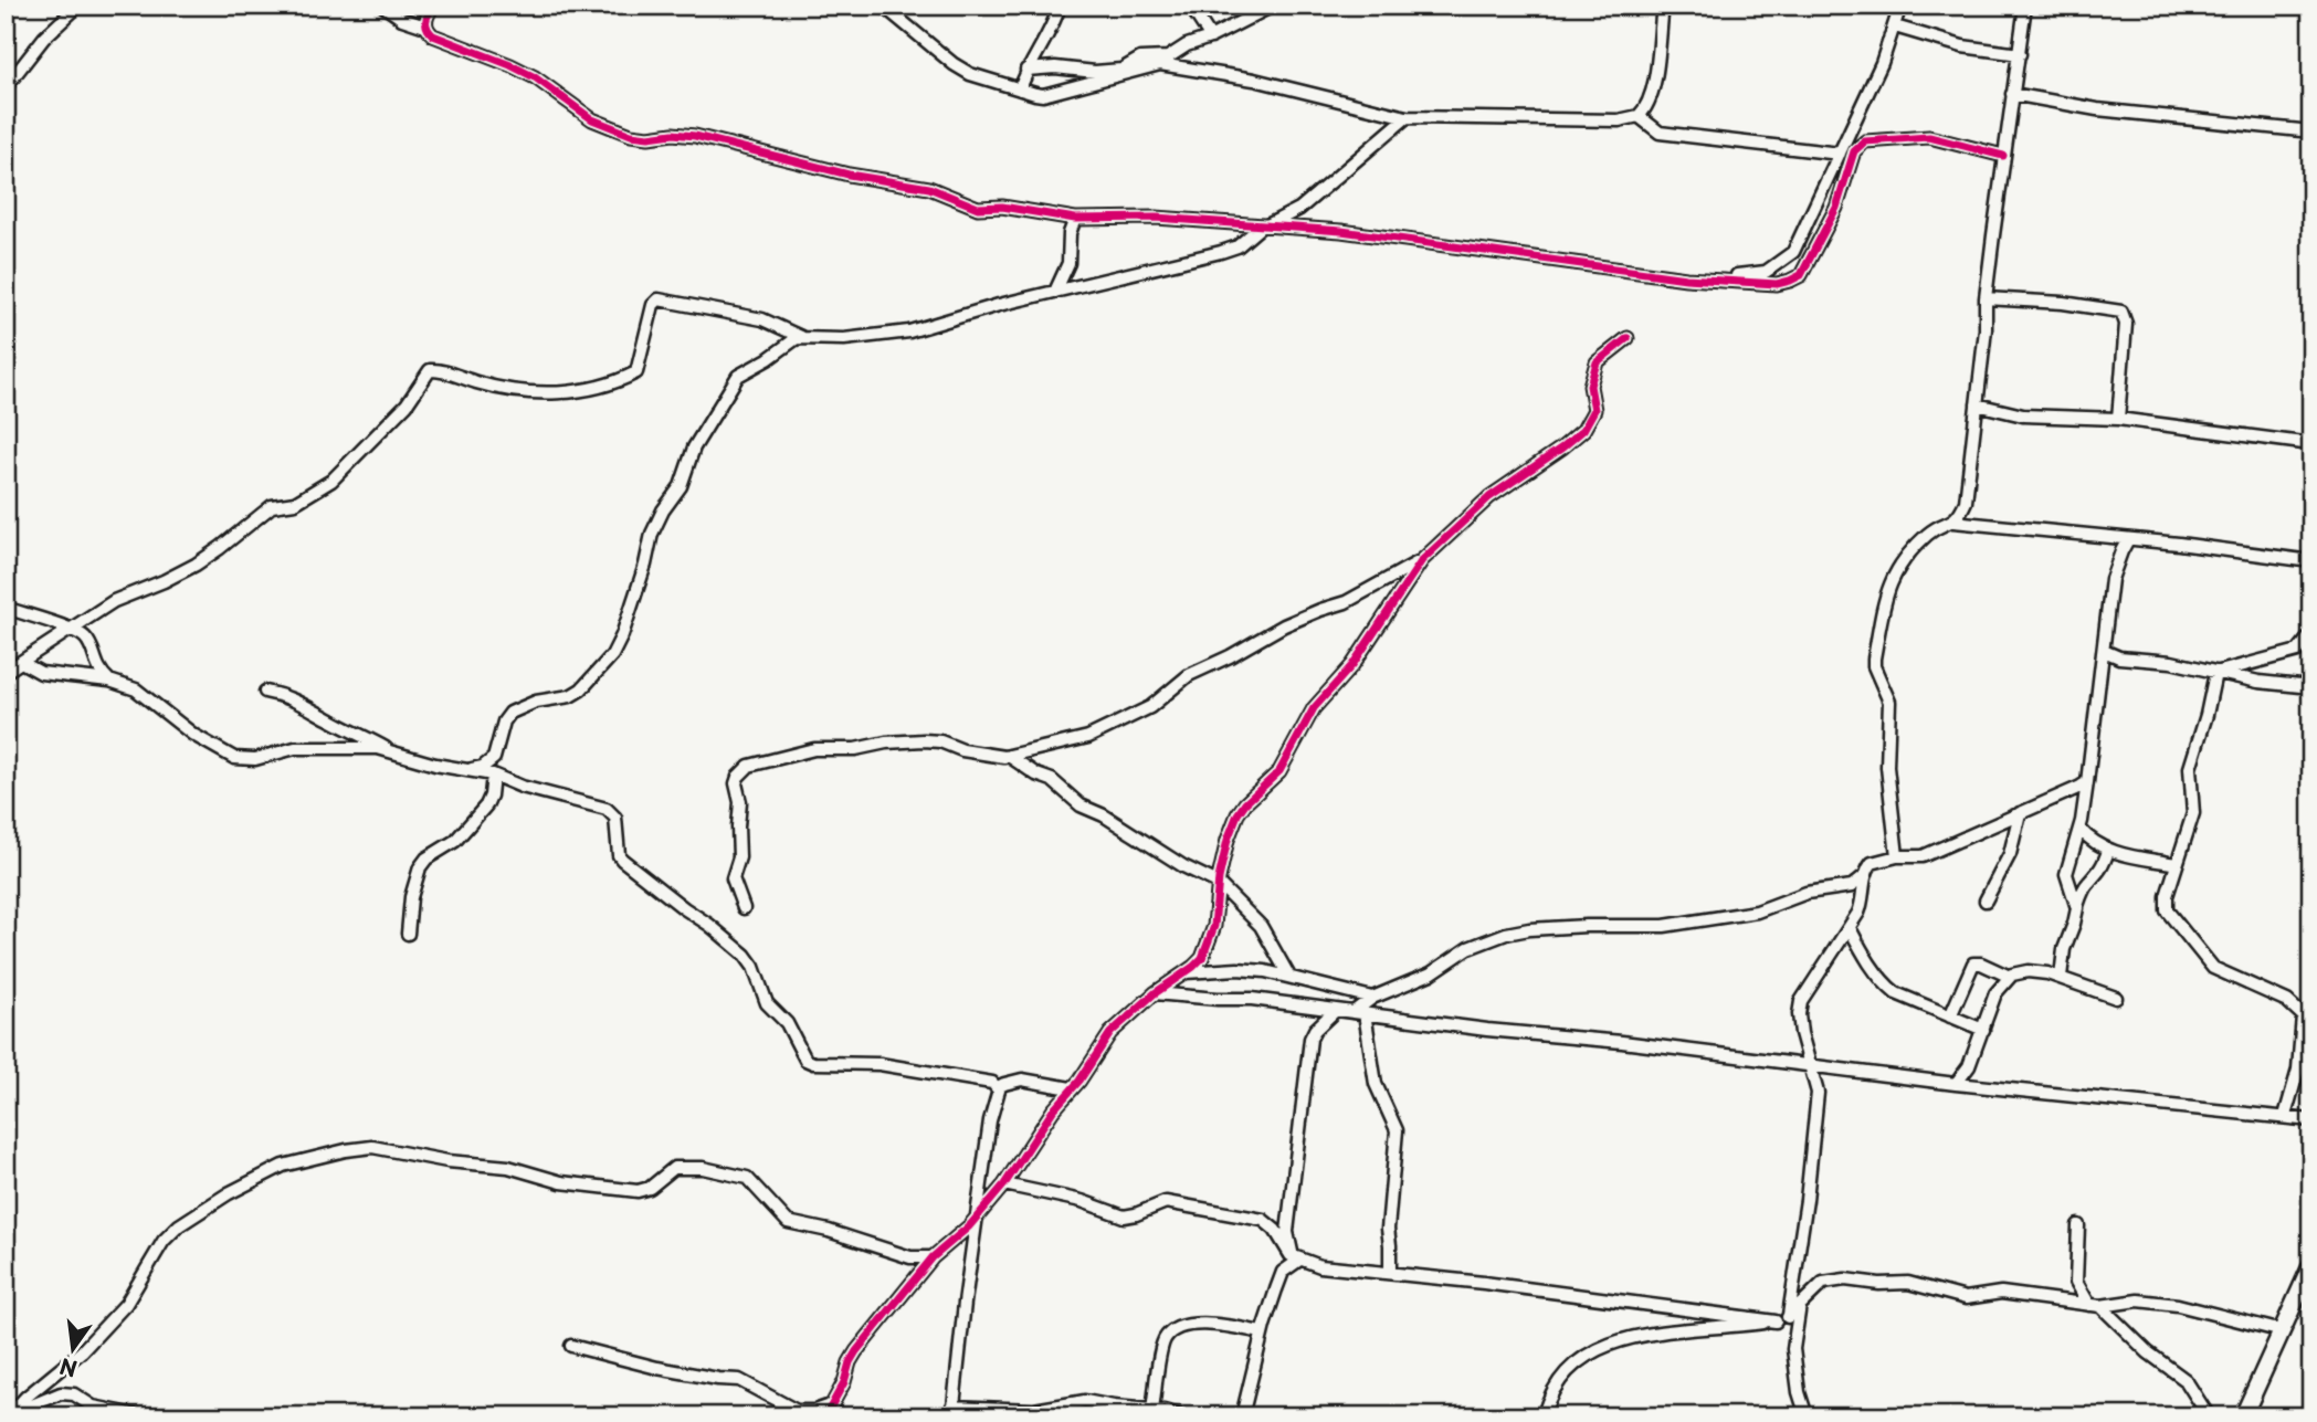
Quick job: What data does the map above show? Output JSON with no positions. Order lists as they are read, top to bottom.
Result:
{
  "north": "bottom"
}
